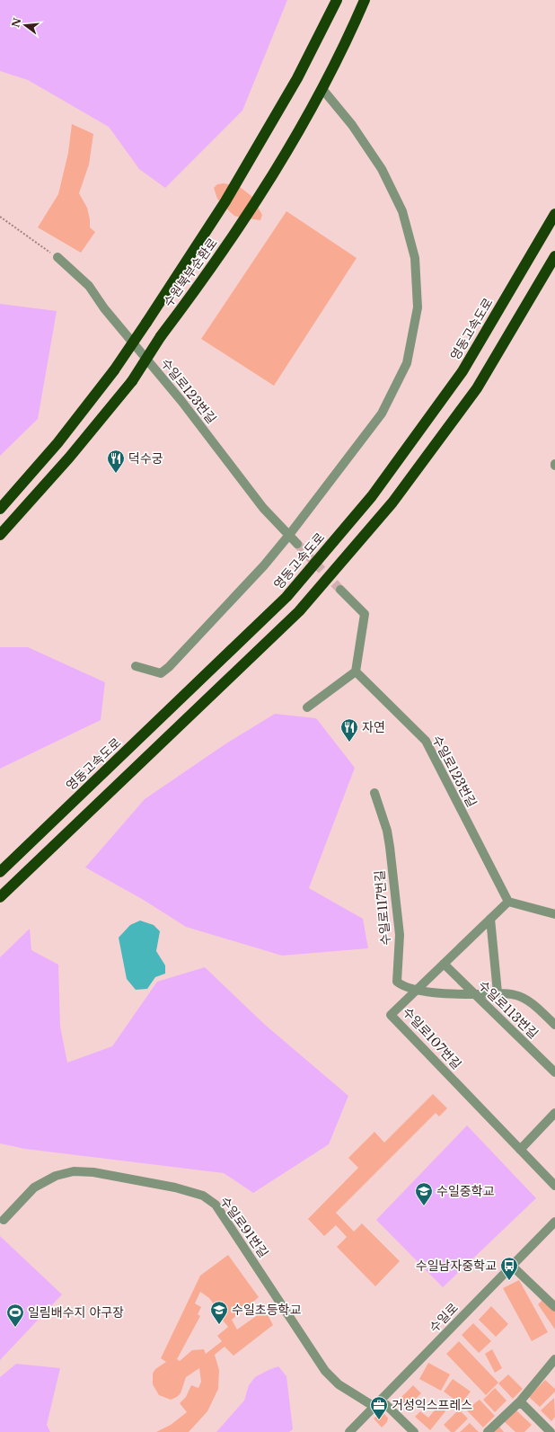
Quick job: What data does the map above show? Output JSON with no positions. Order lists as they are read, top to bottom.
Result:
{
  "streets": {
    "highway": ["수원북부순환로", "영동고속도로"],
    "street": [
      "수일로123번길",
      "수일로117번길",
      "수일로113번길",
      "수일로107번길",
      "수일로91번길",
      "수일로"
    ]
  },
  "crossings": [
    ["수일로123번길", "수일로107번길"],
    ["수일로117번길", "수일로113번길"],
    ["수일로117번길", "수일로107번길"],
    ["수일로113번길", "수일로107번길"],
    ["수일로91번길", "수일로"]
  ],
  "places": {
    "restaurant": ["덕수궁", "자연"],
    "school or university": ["수일중학교", "수일초등학교"],
    "bus stop": ["수일남자중학교"],
    "sports": ["일림배수지 야구장"],
    "office": ["거성익스프레스"]
  },
  "north": "left"
}
